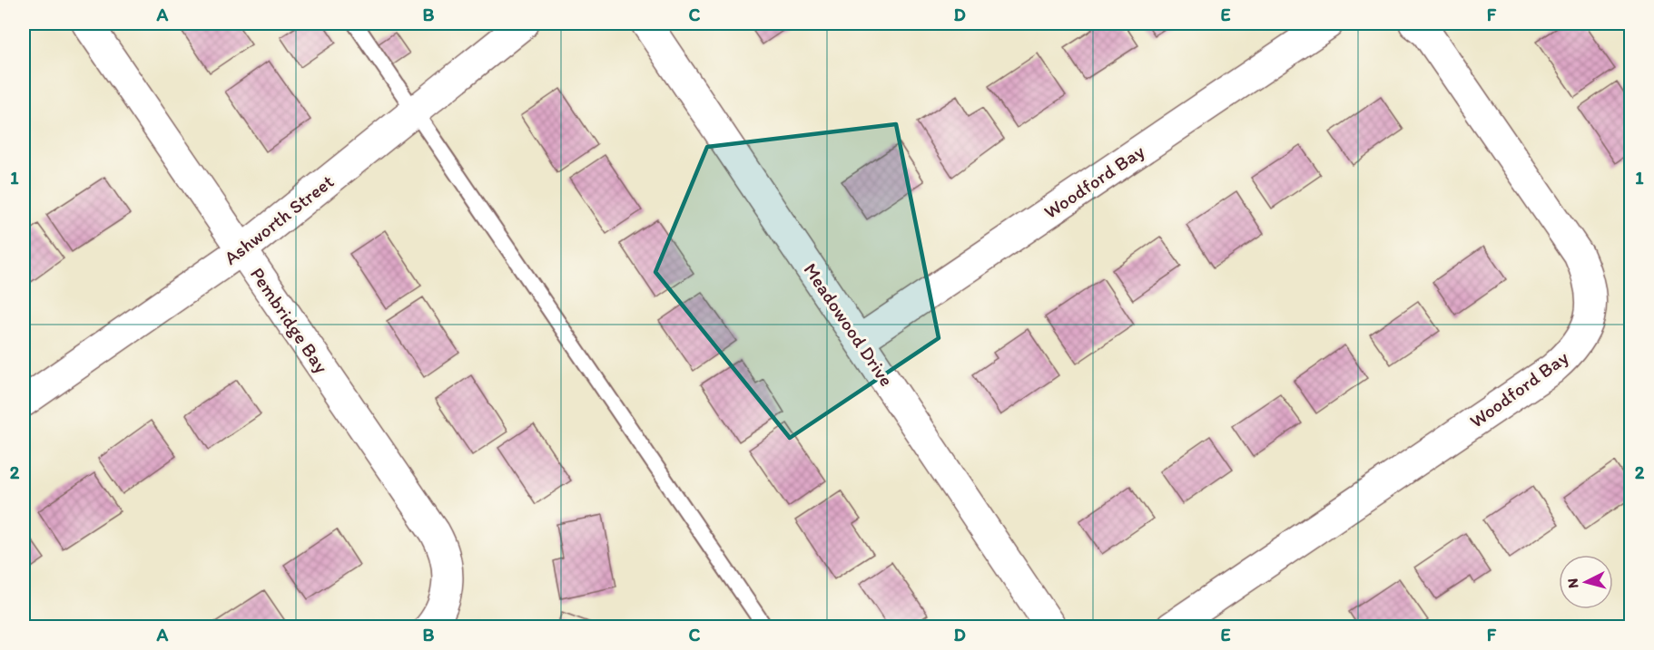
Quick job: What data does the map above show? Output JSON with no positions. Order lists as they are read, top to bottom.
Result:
{
  "streets": {
    "street": [
      "Woodford Bay",
      "Ashworth Street",
      "Pembridge Bay",
      "Meadowood Drive"
    ]
  },
  "crossings": [
    ["Woodford Bay", "Meadowood Drive"],
    ["Ashworth Street", "Pembridge Bay"]
  ],
  "north": "left",
  "grid": {
    "columns": [
      "A",
      "B",
      "C",
      "D",
      "E",
      "F"
    ],
    "rows": ["1", "2"]
  }
}
